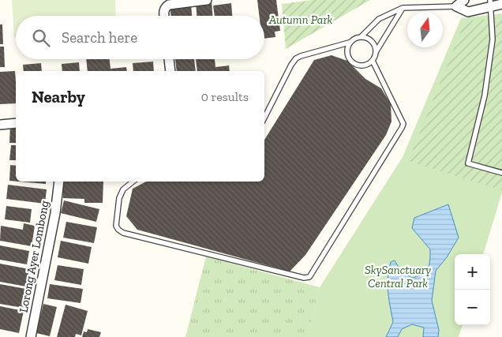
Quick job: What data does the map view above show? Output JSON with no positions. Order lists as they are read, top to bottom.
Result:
{
  "streets": {
    "street": ["Lorong Ayer Lombong"]
  },
  "parks": ["Autumn Park", "SkySanctuary Central Park"],
  "north": "top",
  "page": {
    "search": "Search here",
    "heading": ["Nearby", "0 results"],
    "map_buttons": ["+", "−"]
  }
}
